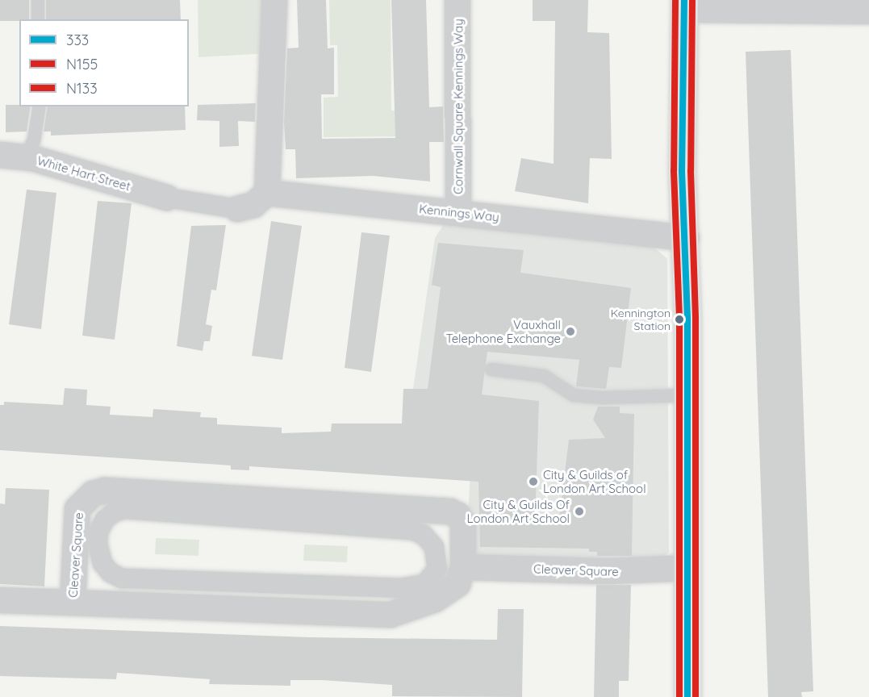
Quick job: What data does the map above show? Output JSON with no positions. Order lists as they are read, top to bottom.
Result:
{
  "streets": {
    "street": [
      "Cornwall Square Kennings Way",
      "White Hart Street",
      "Kennings Way",
      "Cleaver Square"
    ]
  },
  "crossings": [
    ["Cornwall Square Kennings Way", "Kennings Way"]
  ],
  "places": [
    "Kennington Station",
    "Vauxhall Telephone Exchange",
    "City & Guilds of London Art School",
    "City & Guilds Of London Art School"
  ],
  "lines": ["transit line 333", "transit line N155", "transit line N133"],
  "legend": ["333", "N155", "N133"]
}
